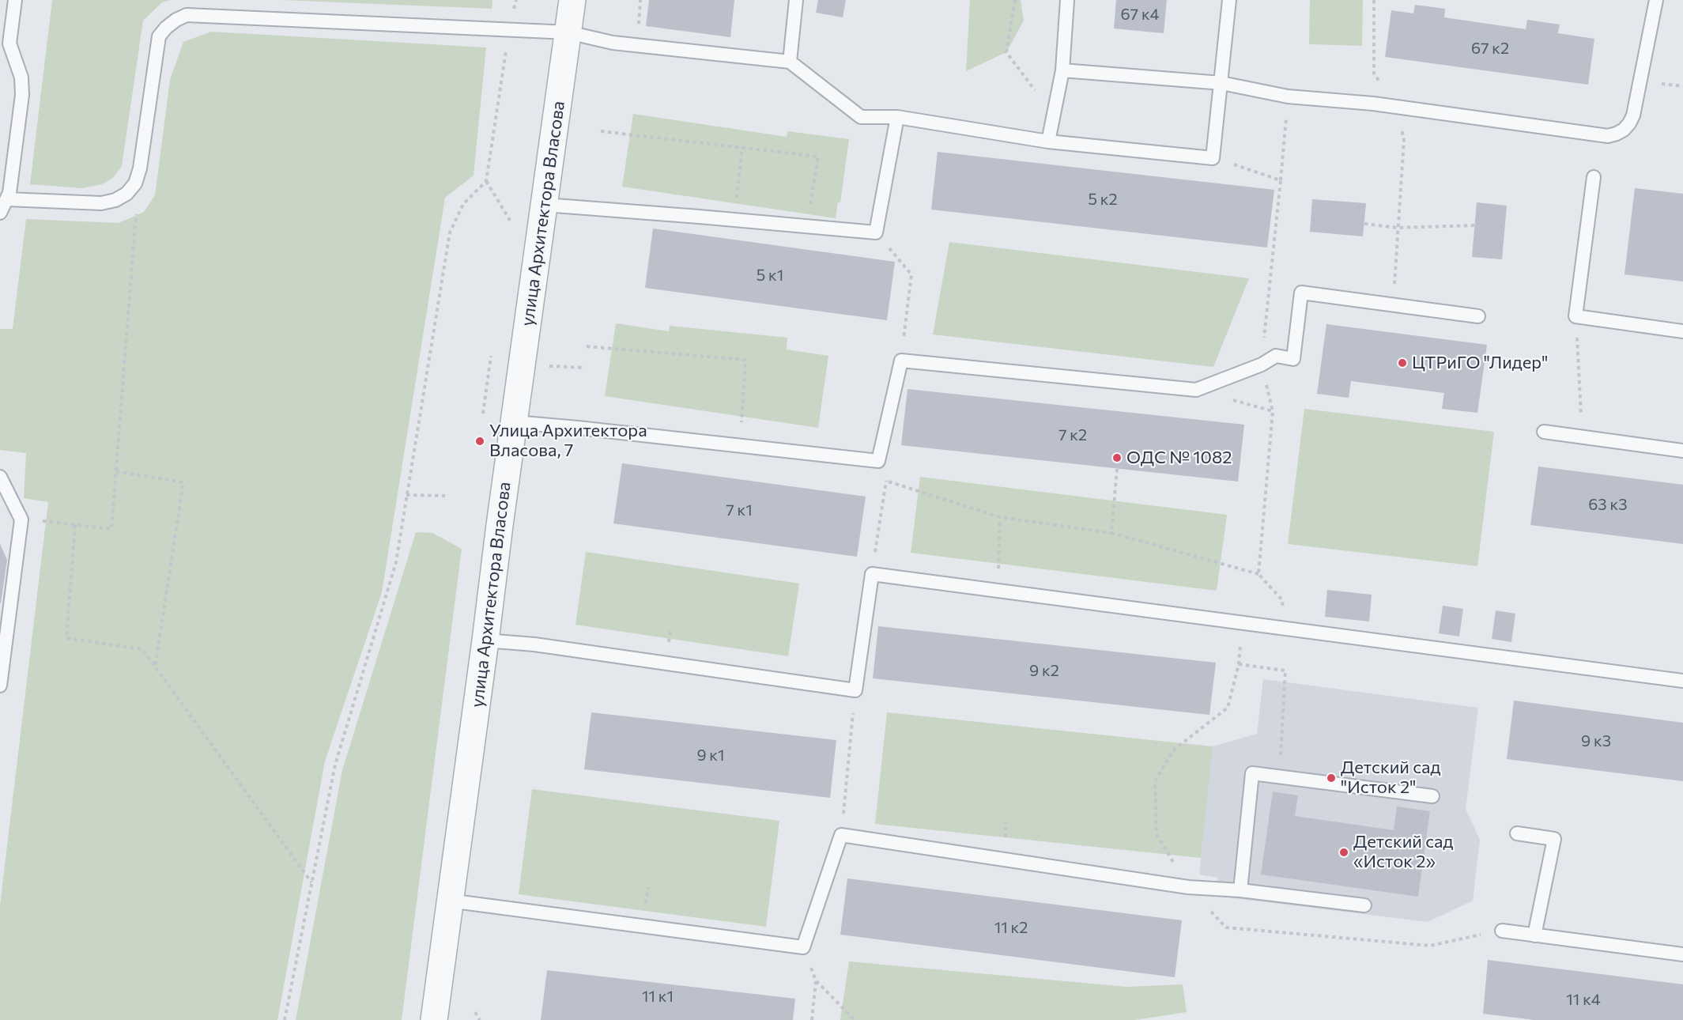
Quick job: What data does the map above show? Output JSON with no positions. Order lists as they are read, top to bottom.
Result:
{
  "streets": {
    "street": ["улица Архитектора Власова"]
  },
  "places": [
    "ЦТРиГО \"Лидер\"",
    "Улица Архитектора Власова, 7",
    "ОДС № 1082",
    "Детский сад \"Исток 2\"",
    "Детский сад «Исток 2»"
  ],
  "house_numbers": [
    "67 к4",
    "67 к2",
    "5 к2",
    "5 к1",
    "7 к2",
    "63 к3",
    "7 к1",
    "9 к2",
    "9 к3",
    "9 к1",
    "11 к2",
    "11 к1",
    "11 к4"
  ]
}
